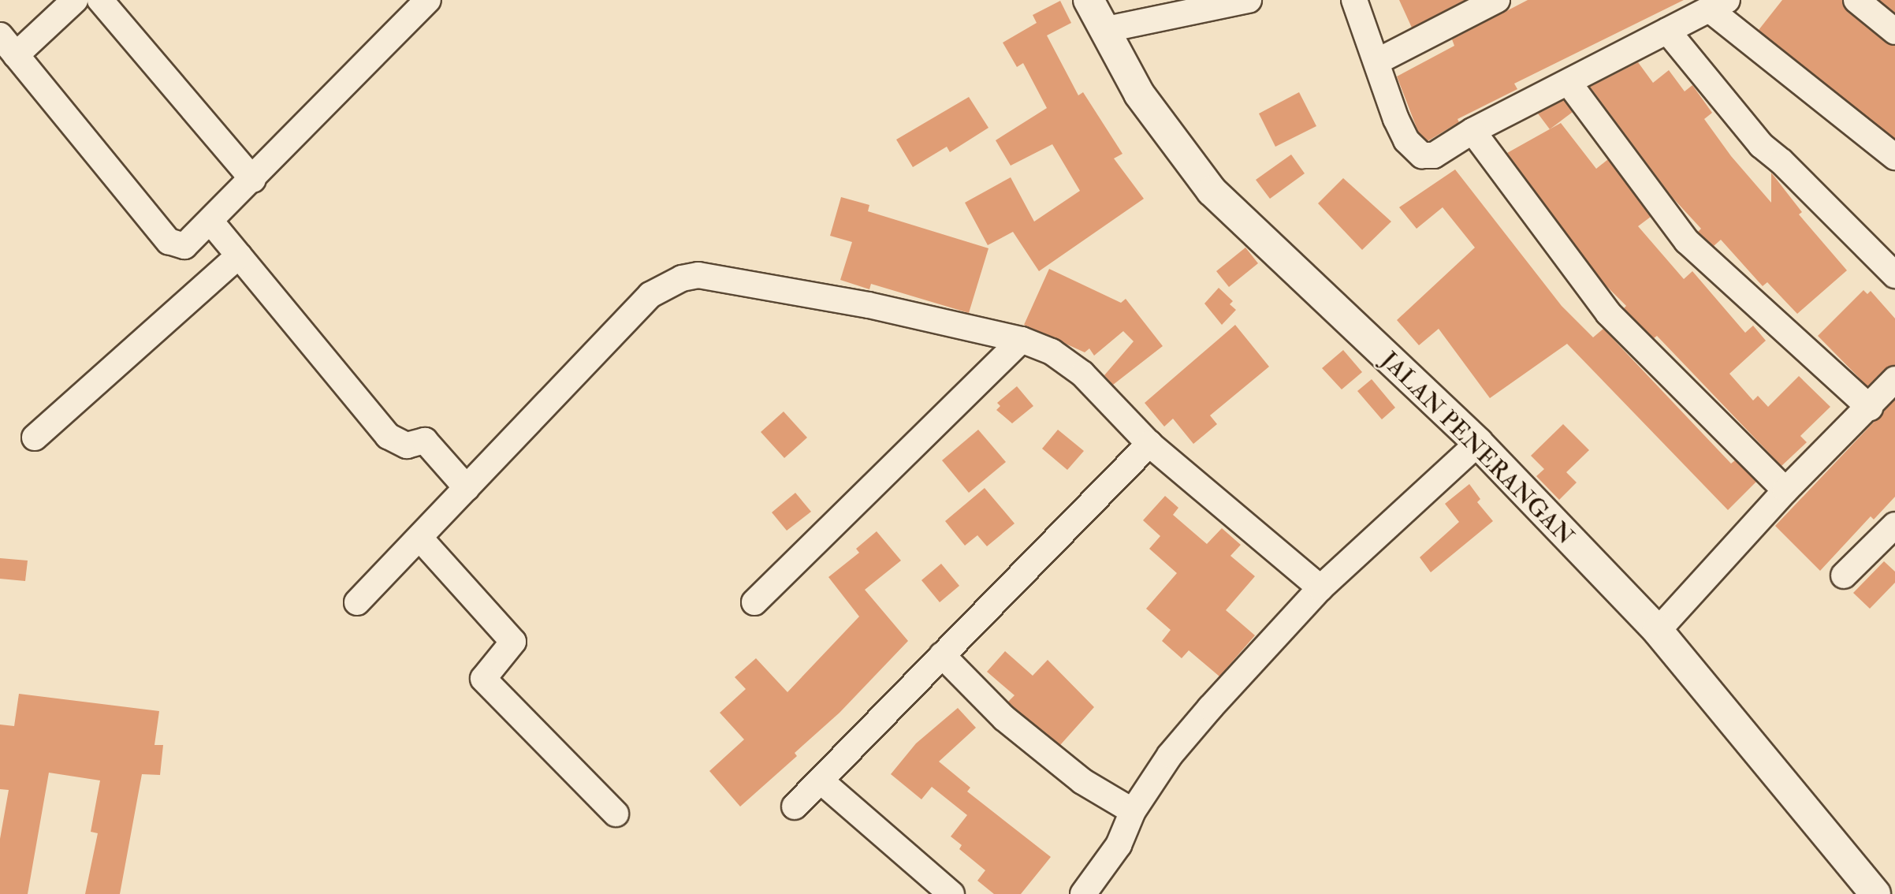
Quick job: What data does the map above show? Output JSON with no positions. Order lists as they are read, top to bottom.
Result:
{
  "streets": {
    "street": ["JALAN PENERANGAN"]
  }
}
